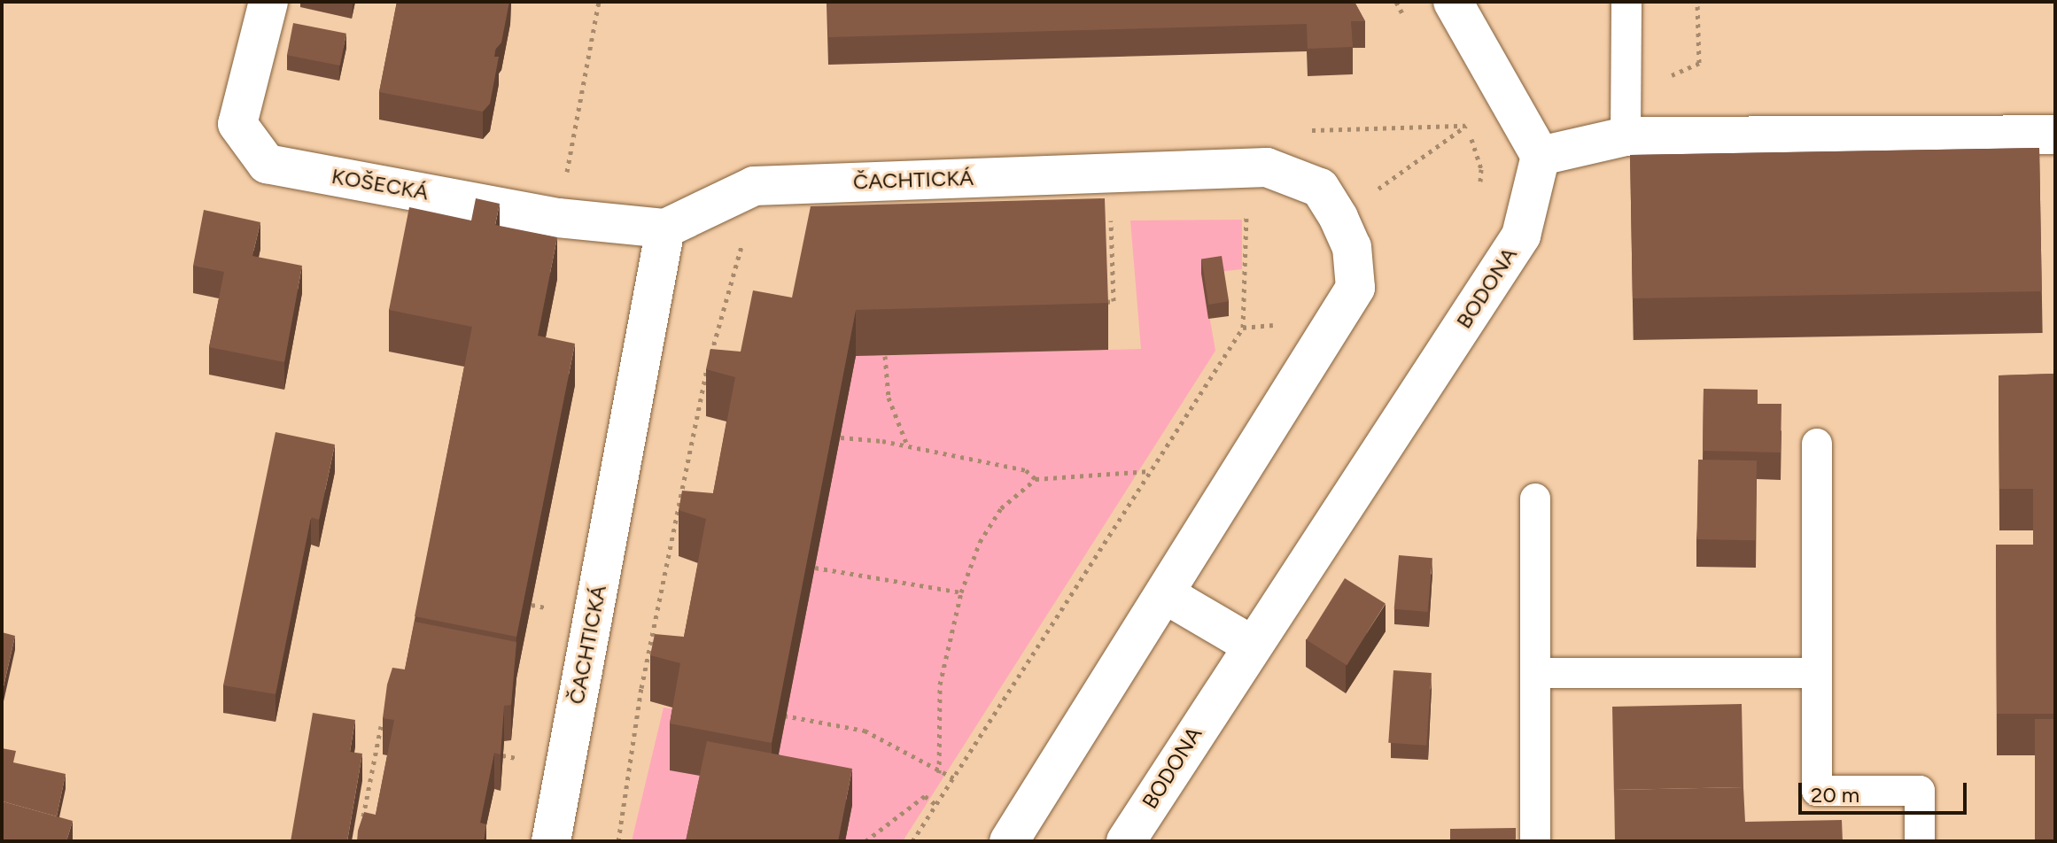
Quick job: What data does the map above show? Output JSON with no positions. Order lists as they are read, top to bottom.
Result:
{
  "streets": {
    "street": ["ČACHTICKÁ", "KOŠECKÁ", "BODONA"]
  },
  "crossings": [
    ["ČACHTICKÁ", "KOŠECKÁ"]
  ],
  "scale_bar": "20 m"
}
